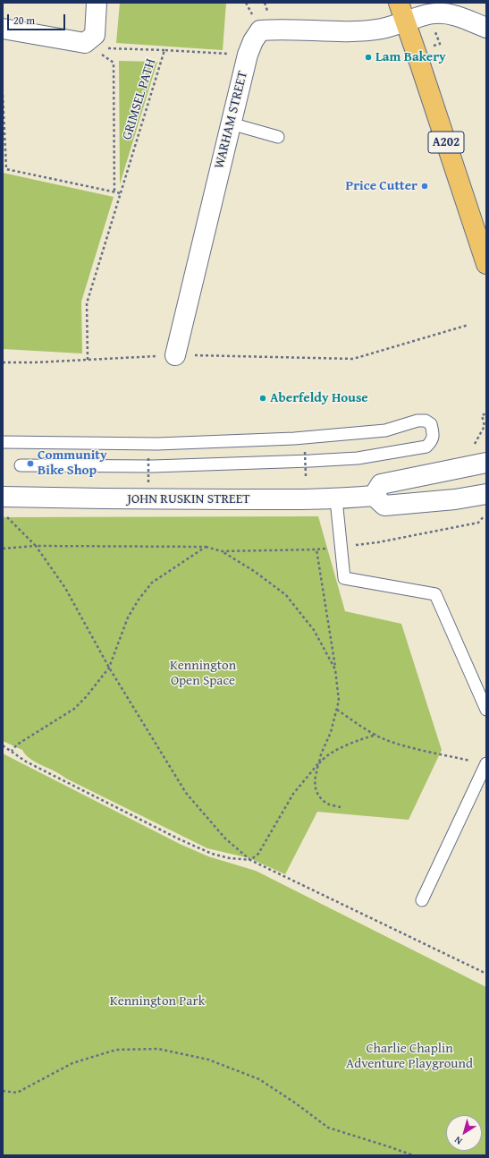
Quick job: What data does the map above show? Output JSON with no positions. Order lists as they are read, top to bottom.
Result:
{
  "streets": {
    "highway": ["A202"],
    "street": ["WARHAM STREET", "JOHN RUSKIN STREET"],
    "path": ["GRIMSEL PATH"]
  },
  "crossings": [
    ["GRIMSEL PATH", "WARHAM STREET"],
    ["WARHAM STREET", "A202"]
  ],
  "parks": ["Kennington Open Space", "Kennington Park", "Charlie Chaplin Adventure Playground"],
  "places": [
    "Lam Bakery",
    "Price Cutter",
    "Aberfeldy House",
    "Community Bike Shop"
  ],
  "scale_bar": "20 m",
  "north": "bottom left"
}
